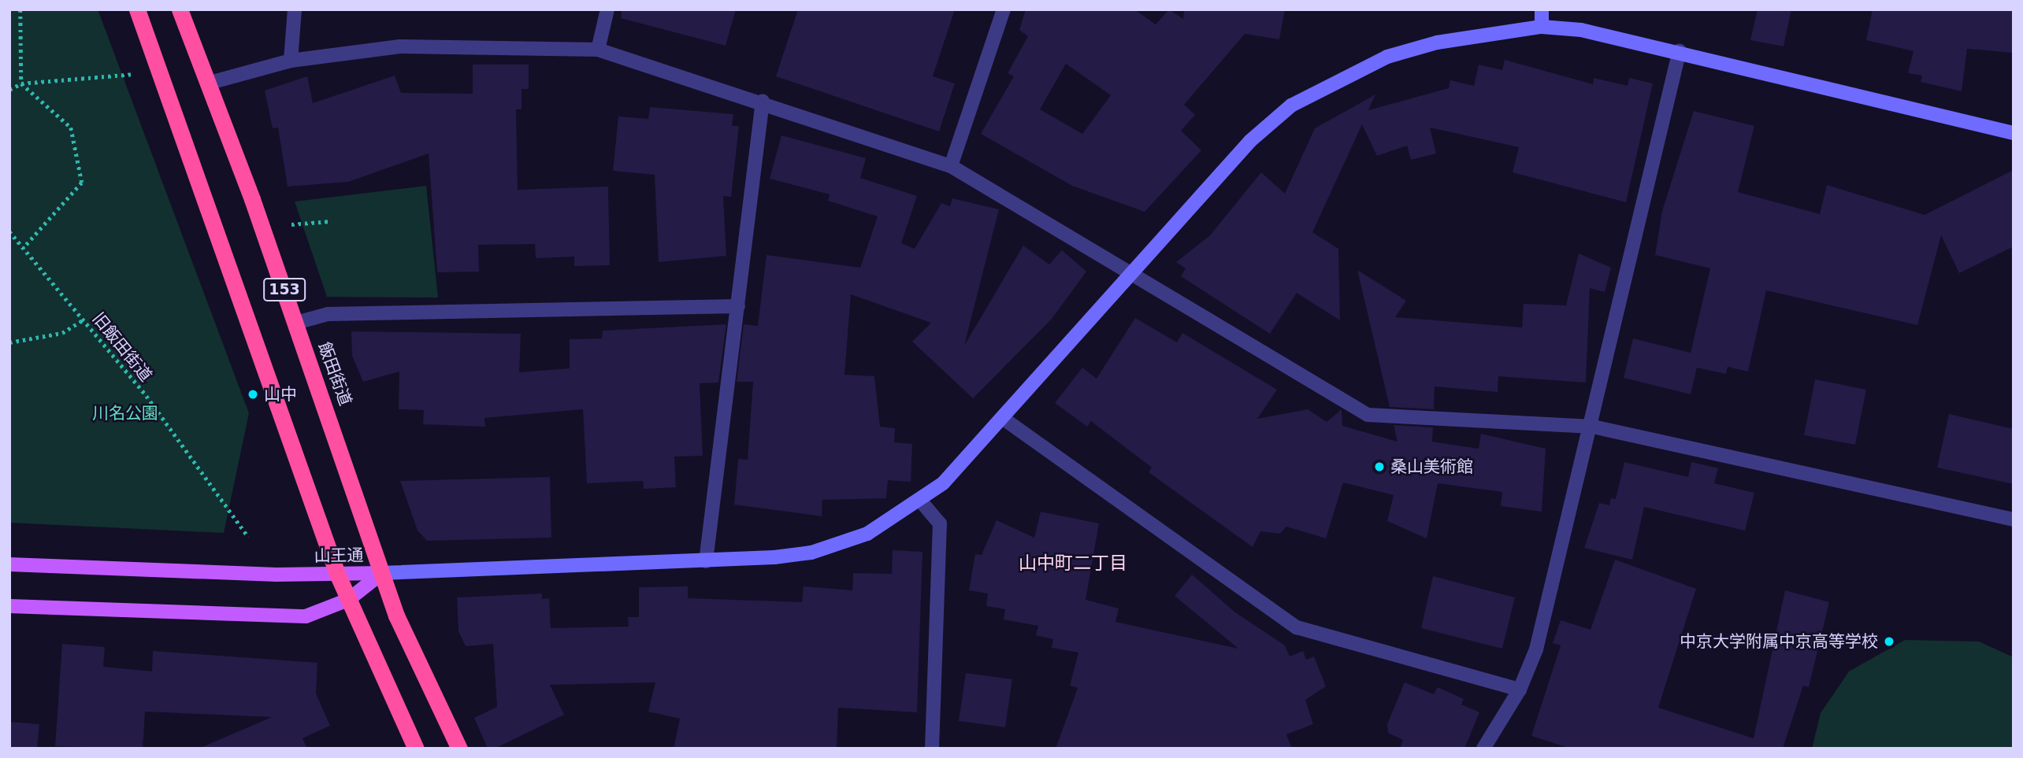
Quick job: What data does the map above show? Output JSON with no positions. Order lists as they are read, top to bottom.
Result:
{
  "streets": {
    "highway": ["153", "飯田街道"],
    "main road": ["山王通"],
    "path": ["旧飯田街道"]
  },
  "crossings": [
    ["153", "山王通"],
    ["飯田街道", "山王通"]
  ],
  "districts": ["山中町二丁目"],
  "parks": ["川名公園"],
  "places": ["山中", "桑山美術館", "中京大学附属中京高等学校"]
}
